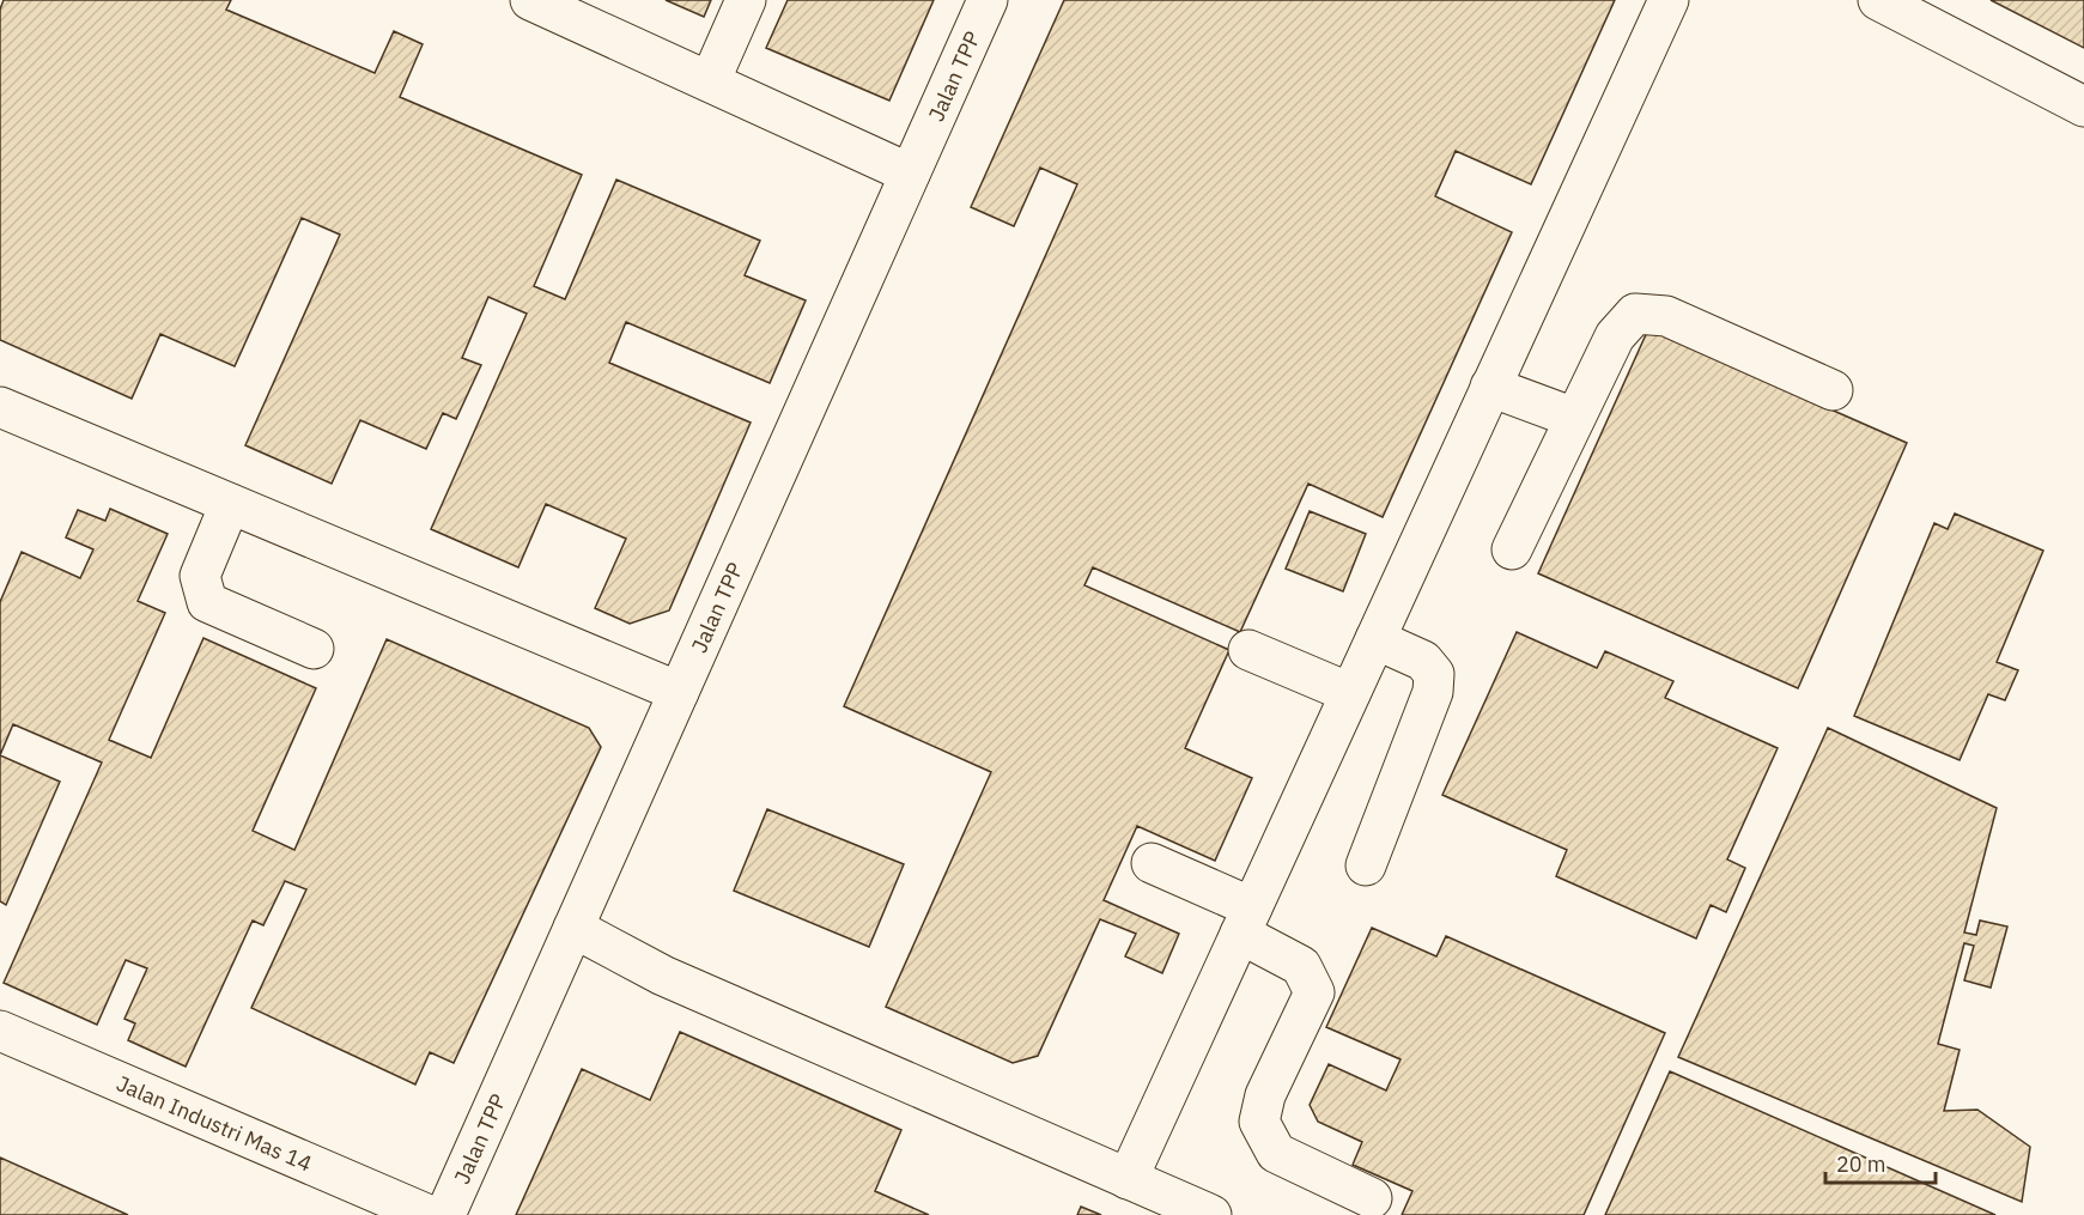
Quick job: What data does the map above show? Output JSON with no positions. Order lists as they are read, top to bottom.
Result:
{
  "streets": {
    "street": ["Jalan TPP", "Jalan Industri Mas 14"]
  },
  "scale_bar": "20 m"
}
